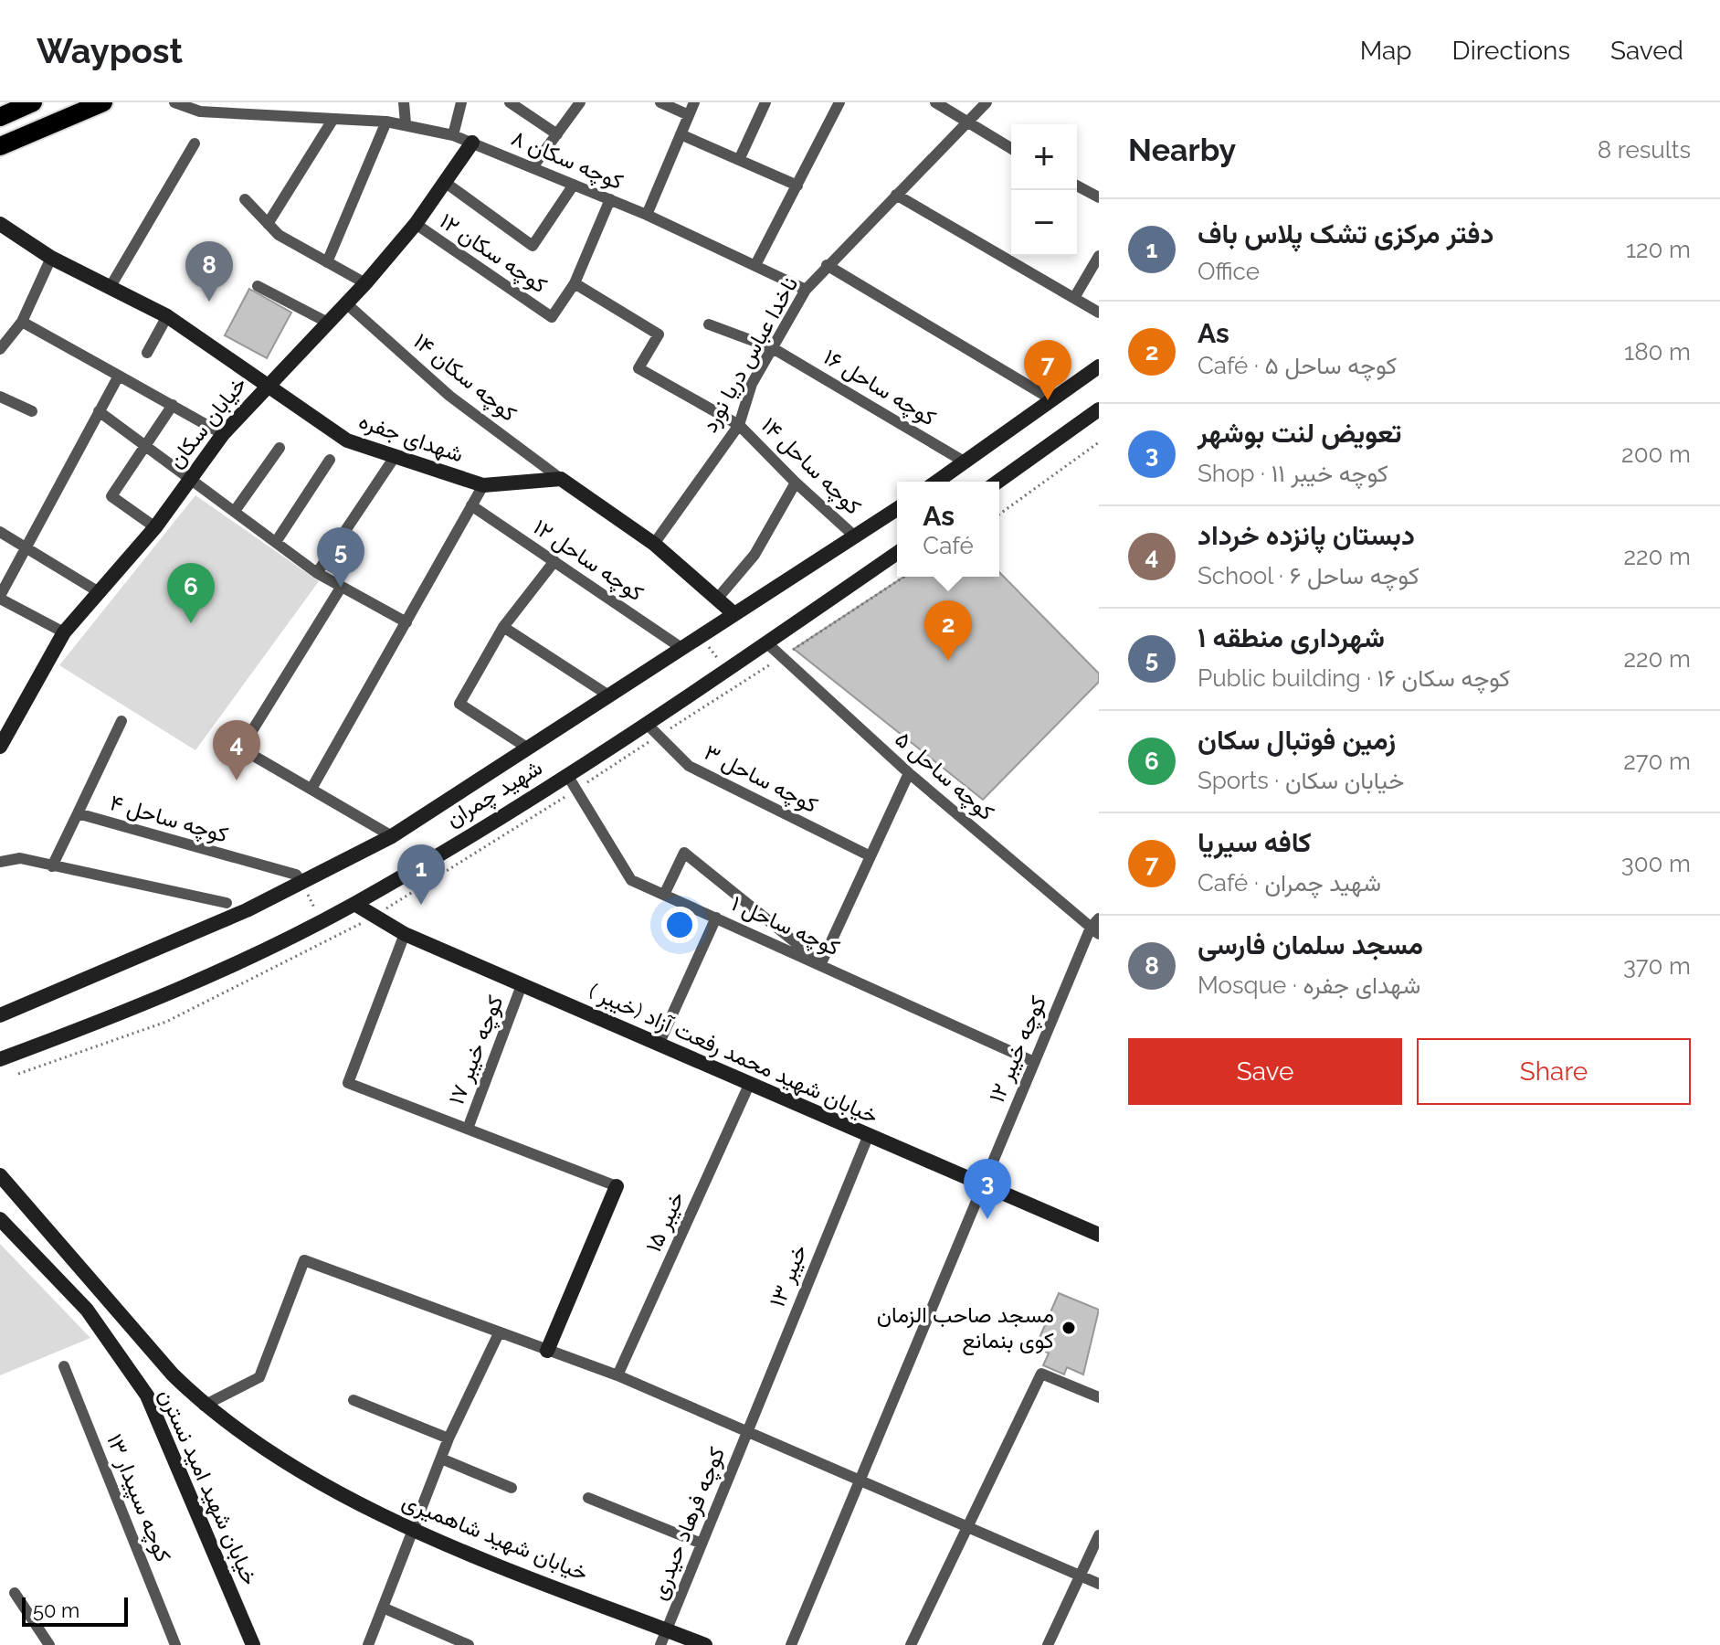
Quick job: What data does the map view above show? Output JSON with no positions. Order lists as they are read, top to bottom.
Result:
{
  "streets": {
    "street": [
      "کوچه سکان ۸",
      "کوچه سکان ۱۲",
      "ناخدا عباس دریا نورد",
      "کوچه سکان ۱۴",
      "کوچه ساحل ۱۶",
      "خیابان سکان",
      "شهدای جفره",
      "کوچه ساحل ۱۴",
      "کوچه ساحل ۱۲",
      "کوچه ساحل ۵",
      "کوچه ساحل ۳",
      "شهید چمران",
      "کوچه ساحل ۴",
      "کوچه ساحل ۱",
      "کوچه خیبر ۱۲",
      "کوچه خیبر ۱۷",
      "( خیبر) خیابان شهید محمد رفعت آزاد",
      "خیبر ۱۵",
      "خیبر ۱۳",
      "خیابان شهید امید نسترن",
      "کوچه سپیدار ۱۳",
      "کوچه فرهاد حیدری",
      "خیابان شهید شاهمیری"
    ]
  },
  "crossings": [
    ["کوچه سکان ۸", "ناخدا عباس دریا نورد"],
    ["کوچه سکان ۸", "خیابان سکان"],
    ["کوچه سکان ۱۲", "خیابان سکان"],
    ["کوچه سکان ۱۲", "کوچه ساحل ۱۴"],
    ["ناخدا عباس دریا نورد", "کوچه ساحل ۱۶"],
    ["ناخدا عباس دریا نورد", "کوچه ساحل ۱۴"],
    ["کوچه سکان ۱۴", "خیابان سکان"],
    ["کوچه سکان ۱۴", "شهدای جفره"],
    ["خیابان سکان", "شهدای جفره"],
    ["کوچه ساحل ۱۴", "شهید چمران"],
    ["کوچه ساحل ۱۲", "شهید چمران"],
    ["کوچه ساحل ۵", "شهید چمران"],
    ["کوچه ساحل ۵", "کوچه خیبر ۱۲"],
    ["کوچه ساحل ۳", "شهید چمران"],
    ["شهید چمران", "کوچه ساحل ۴"],
    ["شهید چمران", "کوچه ساحل ۱"],
    ["شهید چمران", "( خیبر) خیابان شهید محمد رفعت آزاد"],
    ["کوچه ساحل ۱", "کوچه خیبر ۱۲"],
    ["کوچه خیبر ۱۲", "( خیبر) خیابان شهید محمد رفعت آزاد"],
    ["کوچه خیبر ۱۷", "( خیبر) خیابان شهید محمد رفعت آزاد"],
    ["( خیبر) خیابان شهید محمد رفعت آزاد", "خیبر ۱۵"],
    ["( خیبر) خیابان شهید محمد رفعت آزاد", "خیبر ۱۳"],
    ["خیبر ۱۳", "کوچه فرهاد حیدری"],
    ["خیابان شهید امید نسترن", "خیابان شهید شاهمیری"],
    ["کوچه فرهاد حیدری", "خیابان شهید شاهمیری"]
  ],
  "places": ["مسجد صاحب الزمان کوی بنمانع"],
  "scale_bar": "50 m",
  "page": {
    "header": "Waypost",
    "nav": ["Map", "Directions", "Saved"],
    "heading": ["Nearby", "8 results"],
    "map_buttons": ["+", "−"],
    "list": [
      {
        "mark": "1",
        "name": "دفتر مرکزی تشک پلاس باف",
        "note": "Office",
        "value": "120 m"
      },
      {
        "mark": "2",
        "name": "As",
        "note": "Café · کوچه ساحل ۵",
        "value": "180 m"
      },
      {
        "mark": "3",
        "name": "تعویض لنت بوشهر",
        "note": "Shop · کوچه خیبر ۱۱",
        "value": "200 m"
      },
      {
        "mark": "4",
        "name": "دبستان پانزده خرداد",
        "note": "School · کوچه ساحل ۶",
        "value": "220 m"
      },
      {
        "mark": "5",
        "name": "شهرداری منطقه ١",
        "note": "Public building · کوچه سکان ۱۶",
        "value": "220 m"
      },
      {
        "mark": "6",
        "name": "زمین فوتبال سکان",
        "note": "Sports · خیابان سکان",
        "value": "270 m"
      },
      {
        "mark": "7",
        "name": "کافه سیریا",
        "note": "Café · شهید چمران",
        "value": "300 m"
      },
      {
        "mark": "8",
        "name": "مسجد سلمان فارسی",
        "note": "Mosque · شهدای جفره",
        "value": "370 m"
      }
    ],
    "pins": [
      "8",
      "7",
      "5",
      "6",
      "2",
      "4",
      "1",
      "3"
    ],
    "popup": ["As", "Café"],
    "buttons": ["Save", "Share"],
    "scale": "50 m"
  }
}
